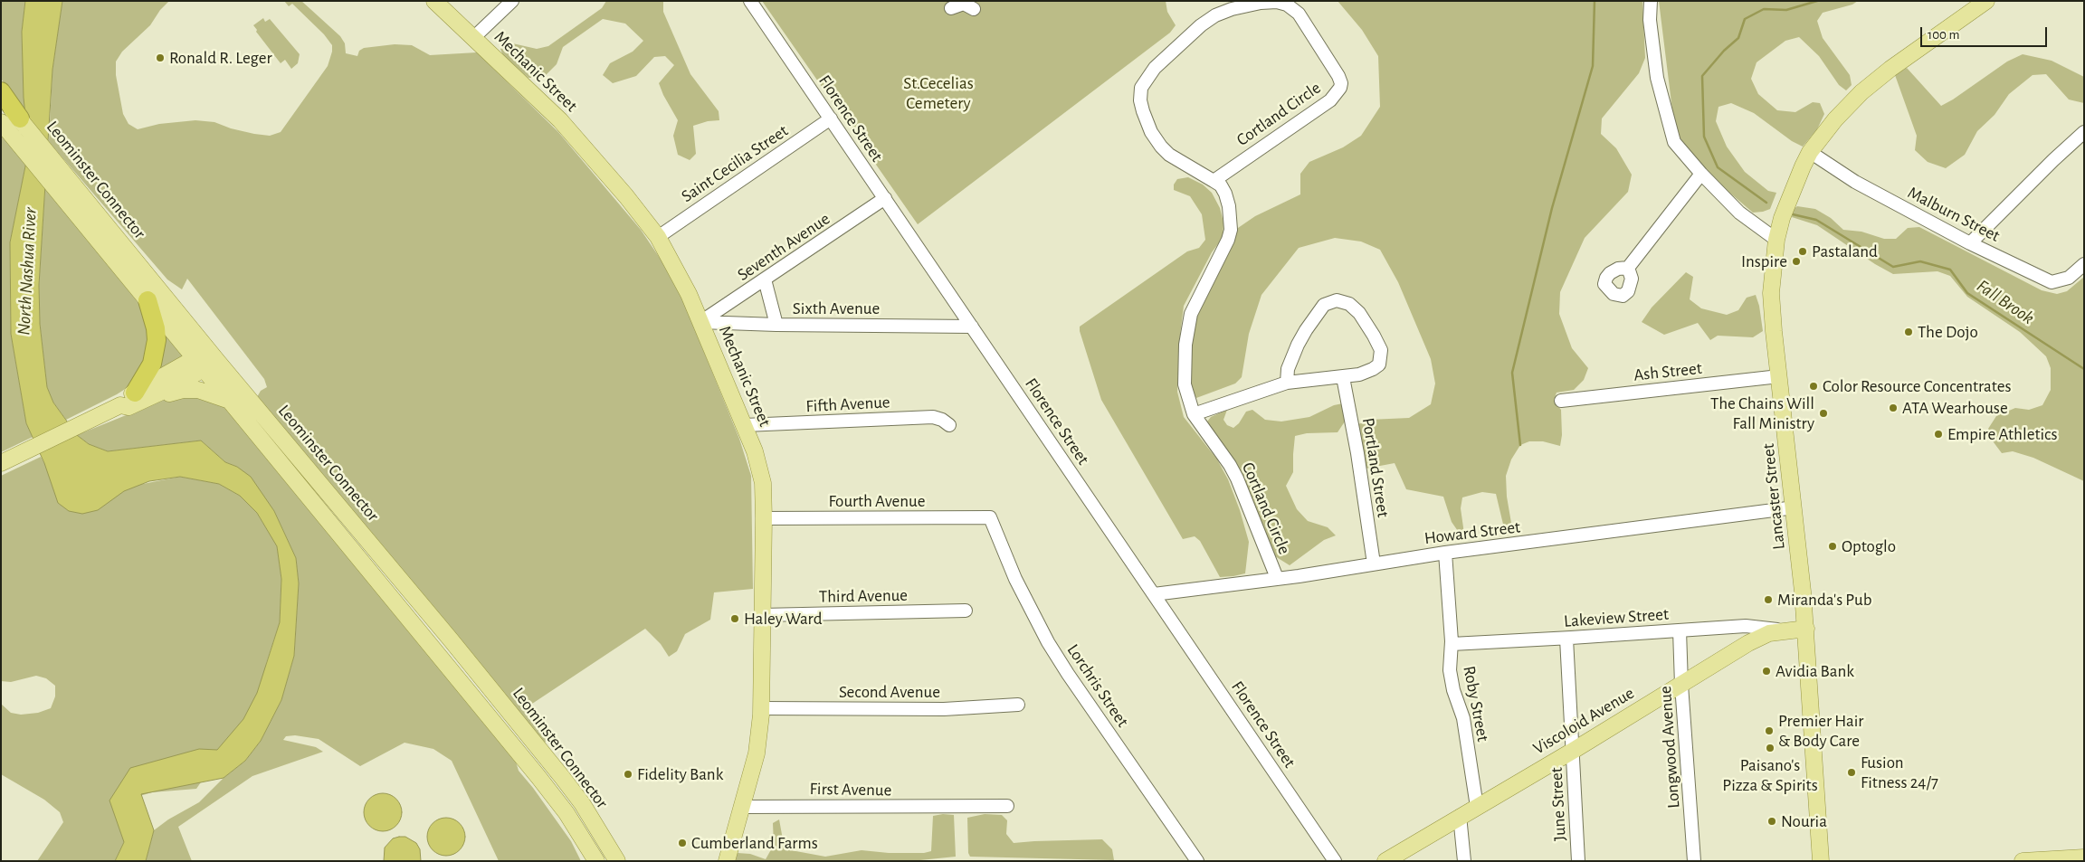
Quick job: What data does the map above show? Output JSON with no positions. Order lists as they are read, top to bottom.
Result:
{
  "streets": {
    "main road": [
      "Mechanic Street",
      "Leominster Connector",
      "Lancaster Street",
      "Viscoloid Avenue"
    ],
    "street": [
      "Cortland Circle",
      "Florence Street",
      "Saint Cecilia Street",
      "Malburn Street",
      "Seventh Avenue",
      "Sixth Avenue",
      "Ash Street",
      "Fifth Avenue",
      "Portland Street",
      "Fourth Avenue",
      "Howard Street",
      "Third Avenue",
      "Lakeview Street",
      "Lorchris Street",
      "Second Avenue",
      "Roby Street",
      "Longwood Avenue",
      "First Avenue",
      "June Street"
    ]
  },
  "crossings": [
    ["Mechanic Street", "Saint Cecilia Street"],
    ["Mechanic Street", "Seventh Avenue"],
    ["Mechanic Street", "Sixth Avenue"],
    ["Mechanic Street", "Fifth Avenue"],
    ["Mechanic Street", "Fourth Avenue"],
    ["Mechanic Street", "Third Avenue"],
    ["Mechanic Street", "Second Avenue"],
    ["Mechanic Street", "First Avenue"],
    ["Cortland Circle", "Howard Street"],
    ["Florence Street", "Saint Cecilia Street"],
    ["Florence Street", "Seventh Avenue"],
    ["Florence Street", "Sixth Avenue"],
    ["Florence Street", "Howard Street"],
    ["Malburn Street", "Lancaster Street"],
    ["Seventh Avenue", "Sixth Avenue"],
    ["Ash Street", "Lancaster Street"],
    ["Portland Street", "Howard Street"],
    ["Lancaster Street", "Howard Street"],
    ["Lancaster Street", "Viscoloid Avenue"],
    ["Fourth Avenue", "Lorchris Street"],
    ["Howard Street", "Roby Street"],
    ["Lakeview Street", "Roby Street"],
    ["Lakeview Street", "Viscoloid Avenue"],
    ["Lakeview Street", "Longwood Avenue"],
    ["Lakeview Street", "June Street"],
    ["Roby Street", "Viscoloid Avenue"],
    ["Viscoloid Avenue", "Longwood Avenue"],
    ["Viscoloid Avenue", "June Street"]
  ],
  "water": ["North Nashua River", "Fall Brook"],
  "parks": ["St.Cecelias Cemetery"],
  "places": [
    "Ronald R. Leger",
    "Pastaland",
    "Inspire",
    "The Dojo",
    "Color Resource Concentrates",
    "ATA Wearhouse",
    "The Chains Will Fall Ministry",
    "Empire Athletics",
    "Optoglo",
    "Miranda's Pub",
    "Haley Ward",
    "Avidia Bank",
    "Premier Hair & Body Care",
    "Paisano's Pizza & Spirits",
    "Fusion Fitness 24/7",
    "Fidelity Bank",
    "Nouria",
    "Cumberland Farms"
  ],
  "scale_bar": "100 m"
}
